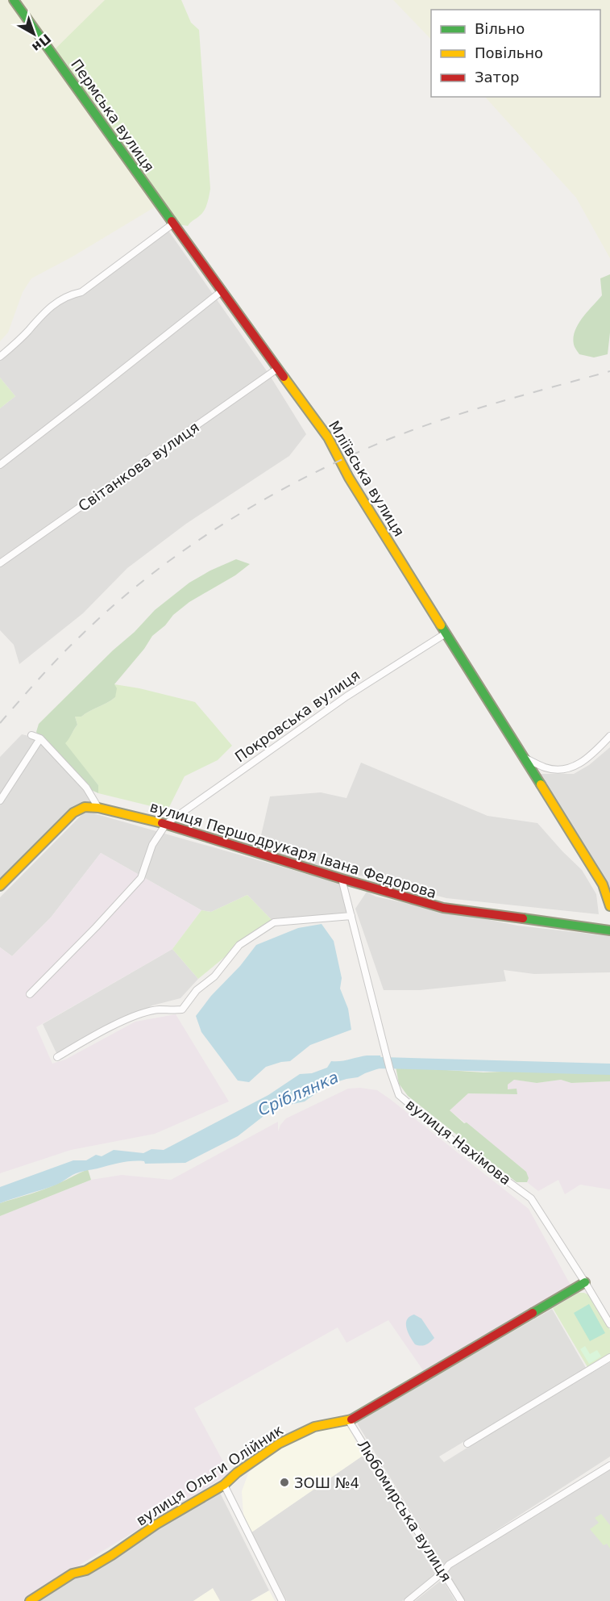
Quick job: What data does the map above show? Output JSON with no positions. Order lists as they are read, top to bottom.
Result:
{
  "streets": {
    "street": [
      "Пермська вулиця",
      "Світанкова вулиця",
      "Мліївська вулиця",
      "Покровська вулиця",
      "вулиця Першодрукаря Івана Федорова",
      "вулиця Нахімова",
      "вулиця Ольги Олійник",
      "Любомирська вулиця"
    ]
  },
  "crossings": [
    ["Пермська вулиця", "Мліївська вулиця"],
    ["Світанкова вулиця", "Мліївська вулиця"],
    ["Мліївська вулиця", "Покровська вулиця"],
    ["Покровська вулиця", "вулиця Першодрукаря Івана Федорова"],
    ["вулиця Першодрукаря Івана Федорова", "вулиця Нахімова"],
    ["вулиця Нахімова", "вулиця Ольги Олійник"],
    ["вулиця Ольги Олійник", "Любомирська вулиця"]
  ],
  "water": ["Сріблянка"],
  "places": ["ЗОШ №4"],
  "legend": ["Вільно", "Повільно", "Затор"],
  "north": "bottom right"
}
